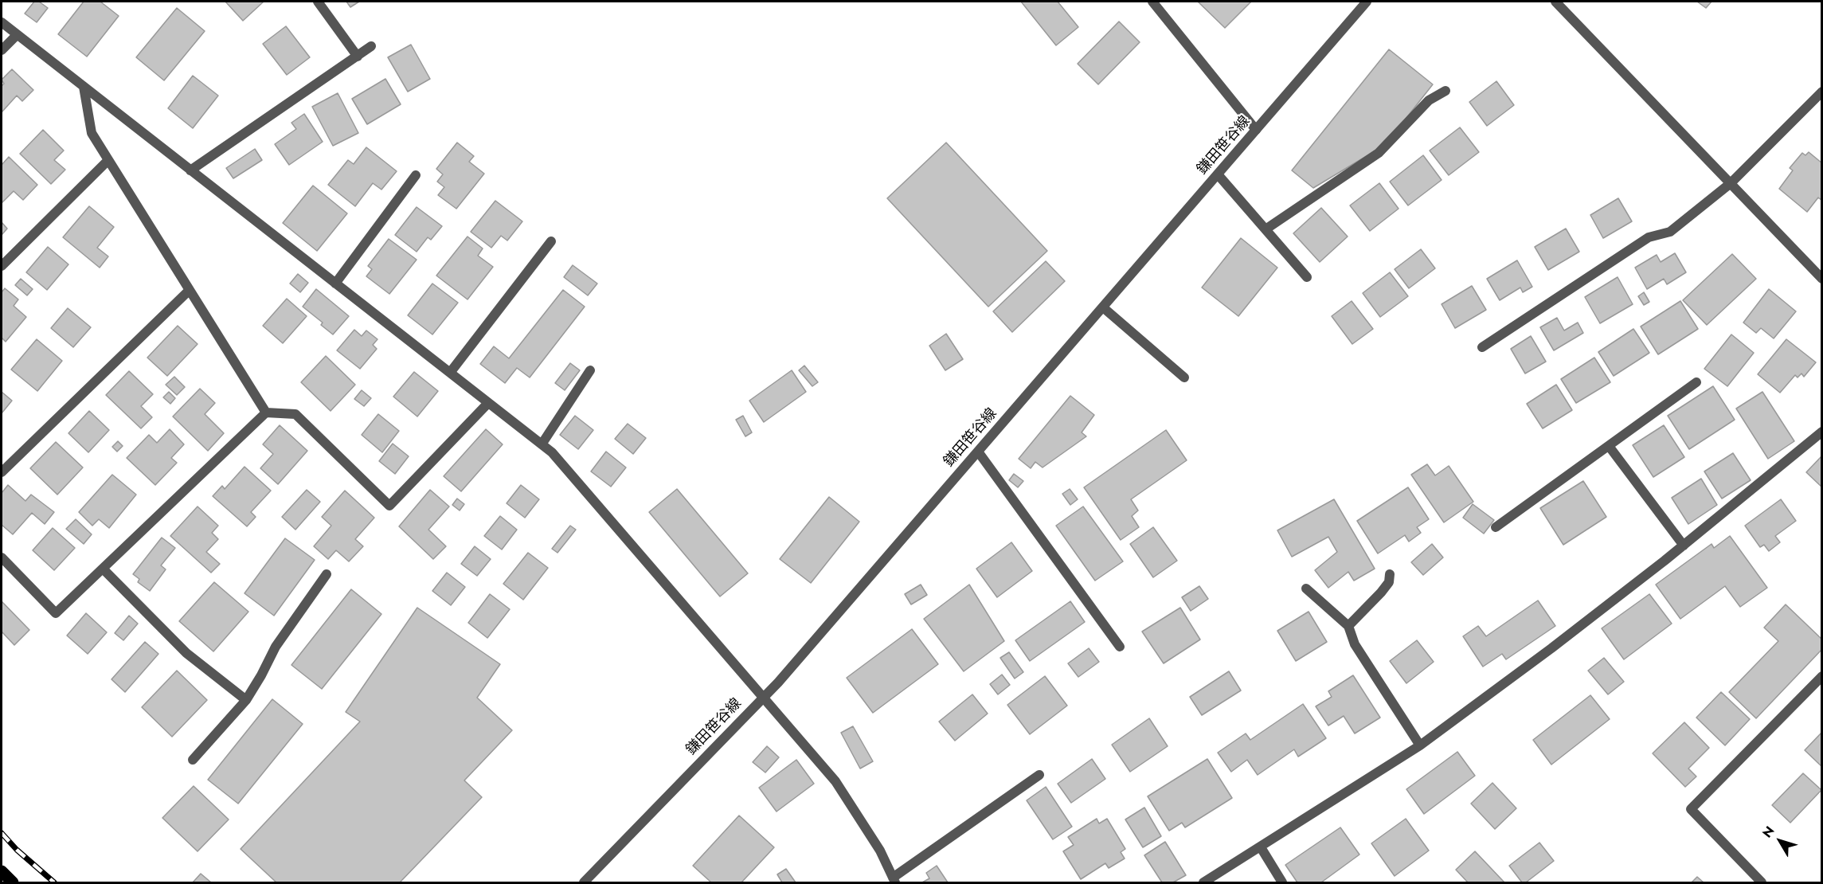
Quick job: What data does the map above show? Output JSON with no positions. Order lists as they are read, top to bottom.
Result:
{
  "streets": {
    "street": ["鎌田笹谷線"]
  },
  "north": "top left"
}
